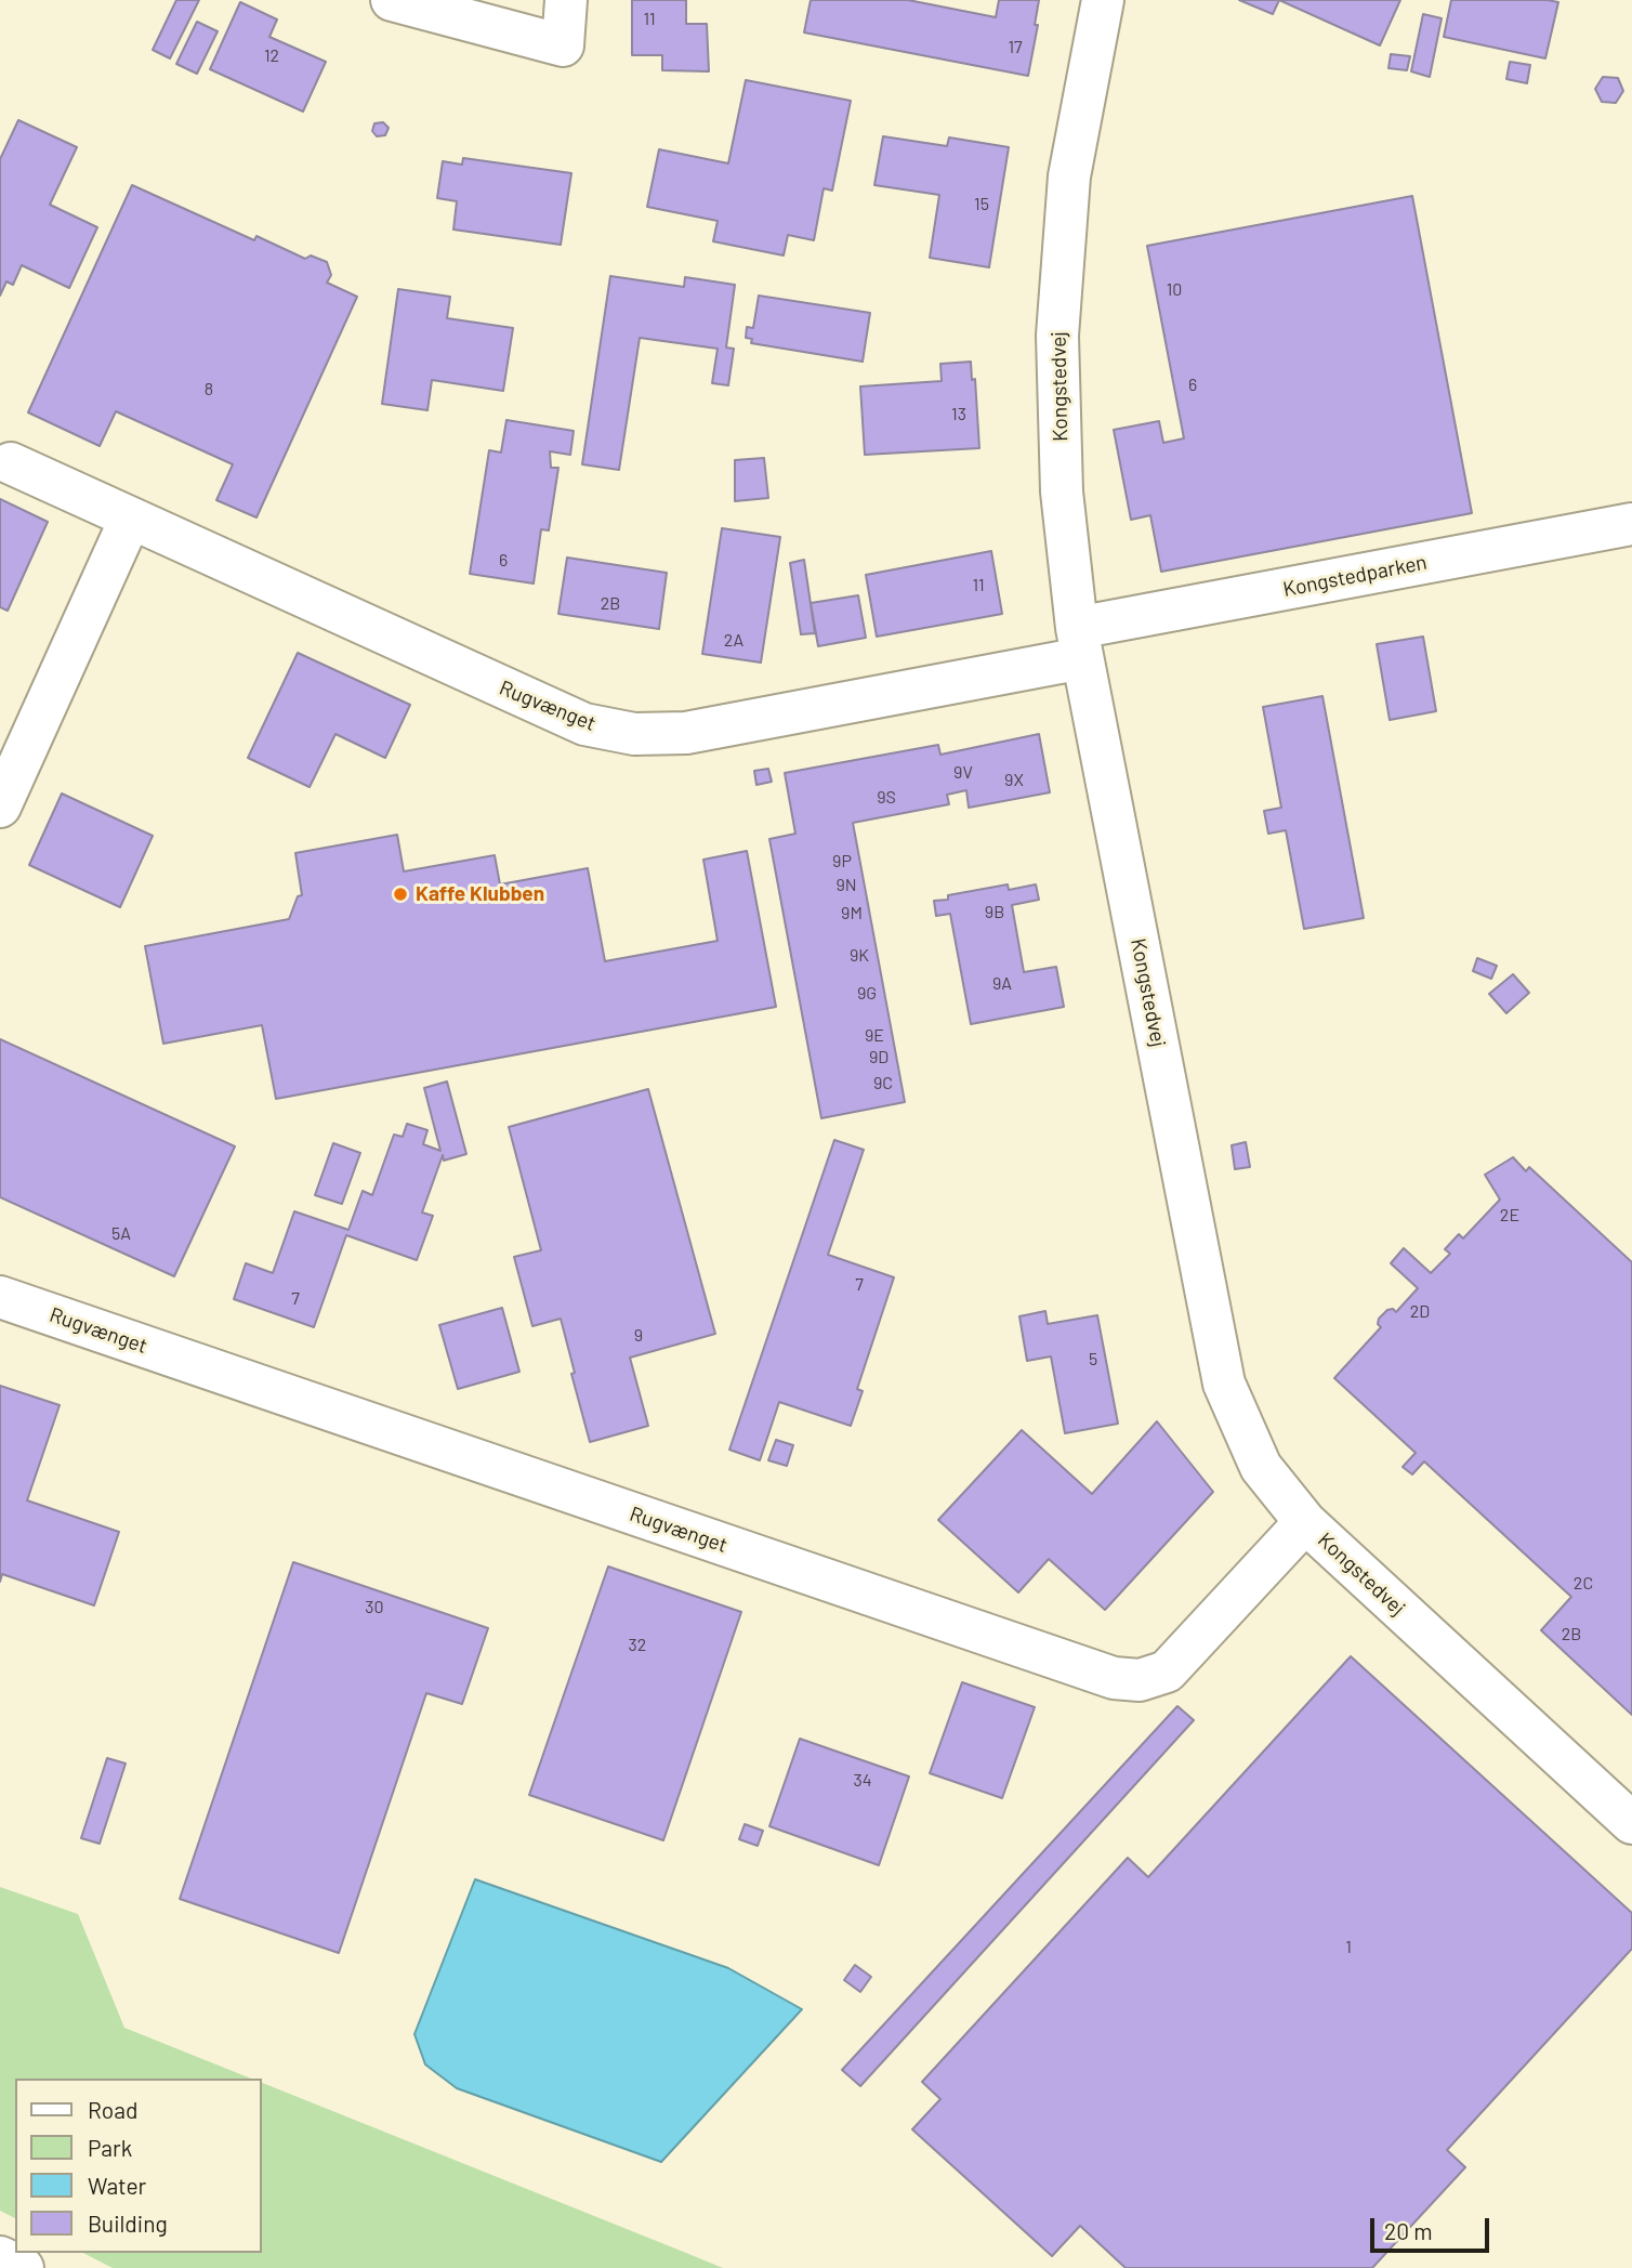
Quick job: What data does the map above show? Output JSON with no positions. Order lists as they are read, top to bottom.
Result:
{
  "streets": {
    "street": ["Kongstedvej", "Kongstedparken", "Rugvænget"]
  },
  "crossings": [
    ["Kongstedvej", "Kongstedparken"],
    ["Kongstedvej", "Rugvænget"],
    ["Kongstedparken", "Rugvænget"]
  ],
  "places": ["Kaffe Klubben"],
  "house_numbers": [
    "11",
    "17",
    "12",
    "15",
    "10",
    "6",
    "8",
    "13",
    "6",
    "11",
    "2B",
    "2A",
    "9V",
    "9X",
    "9S",
    "9P",
    "9N",
    "9B",
    "9M",
    "9K",
    "9A",
    "9G",
    "9E",
    "9D",
    "9C",
    "2E",
    "5A",
    "7",
    "7",
    "2D",
    "9",
    "5",
    "2C",
    "30",
    "2B",
    "32",
    "34",
    "1"
  ],
  "legend": [
    "Road",
    "Park",
    "Water",
    "Building"
  ],
  "scale_bar": "20 m"
}
